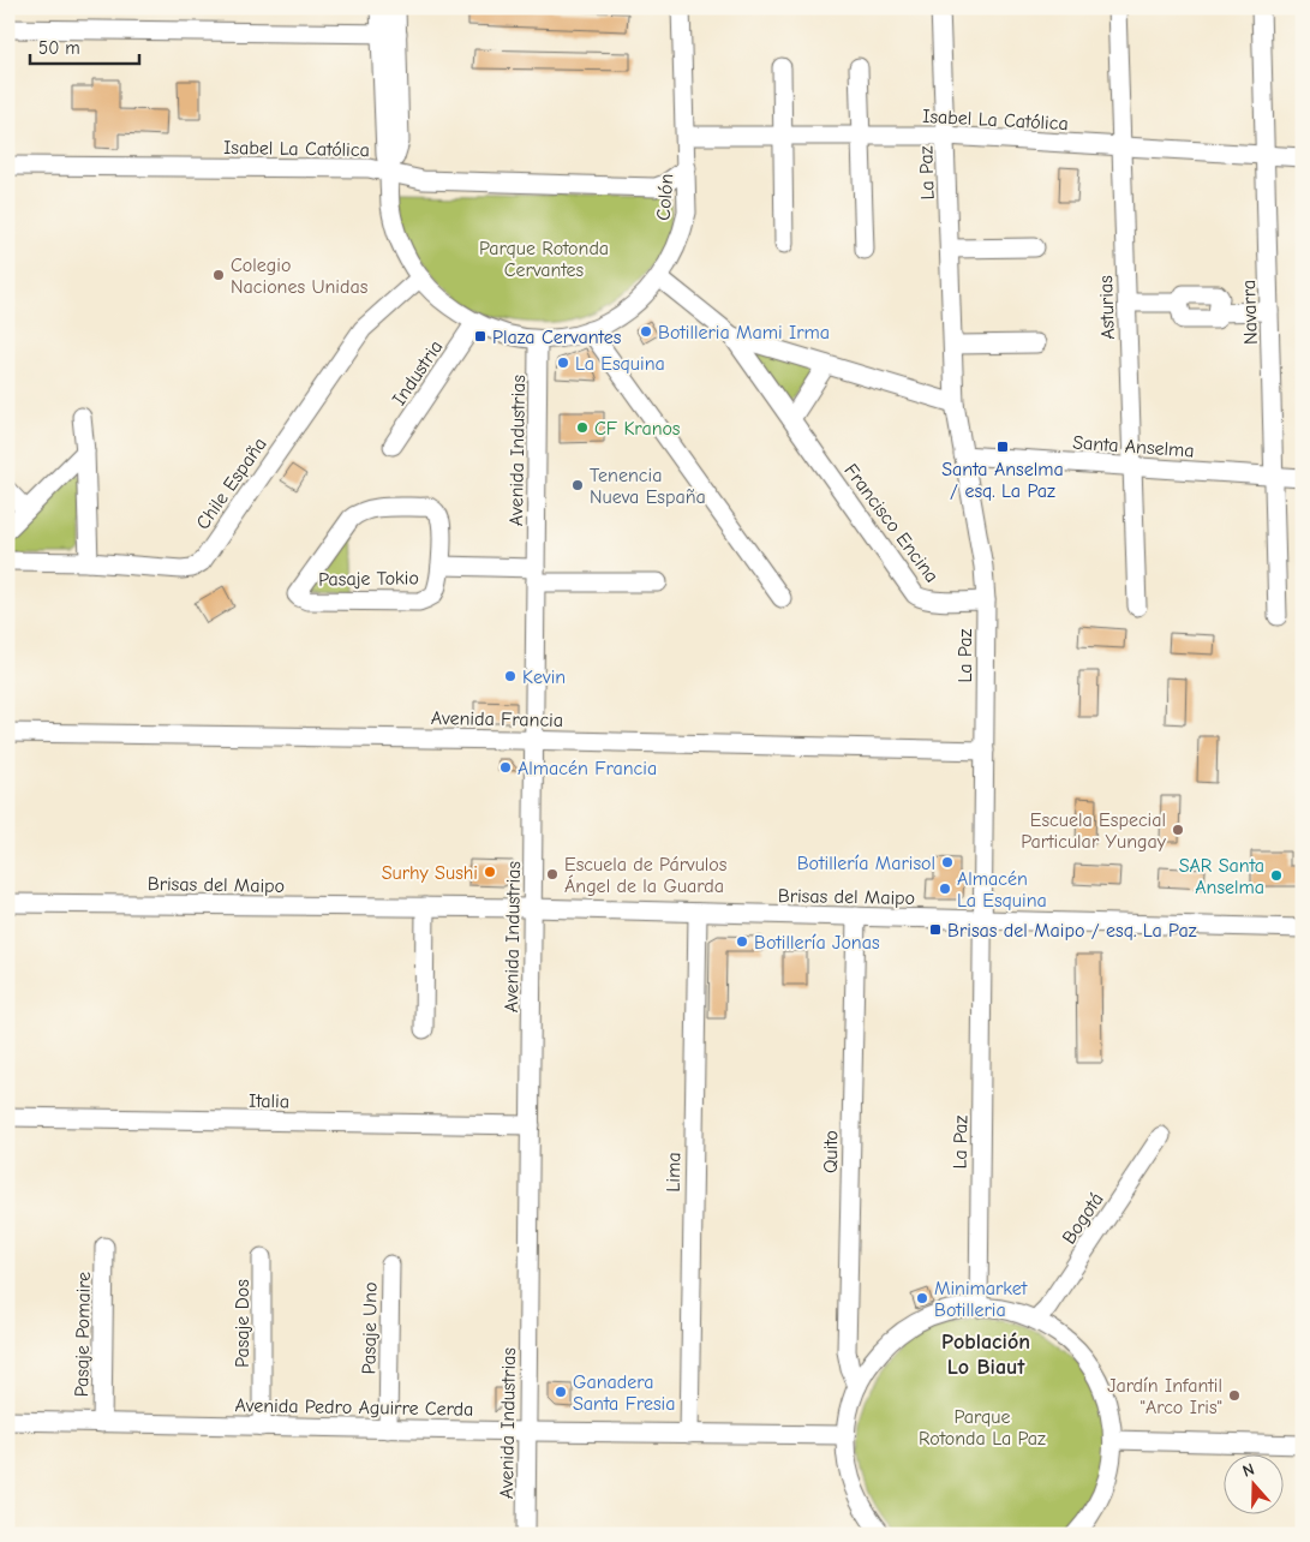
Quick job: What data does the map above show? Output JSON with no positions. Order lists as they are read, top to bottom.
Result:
{
  "streets": {
    "street": [
      "Isabel La Católica",
      "La Paz",
      "Colón",
      "Asturias",
      "Navarra",
      "Industria",
      "Santa Anselma",
      "Avenida Industrias",
      "Chile España",
      "Francisco Encina",
      "Pasaje Tokio",
      "Avenida Francia",
      "Brisas del Maipo",
      "Italia",
      "Quito",
      "Lima",
      "Bogotá",
      "Pasaje Dos",
      "Pasaje Uno",
      "Pasaje Pomaire",
      "Avenida Pedro Aguirre Cerda"
    ]
  },
  "crossings": [
    ["Isabel La Católica", "La Paz"],
    ["Isabel La Católica", "Colón"],
    ["Isabel La Católica", "Asturias"],
    ["Isabel La Católica", "Navarra"],
    ["La Paz", "Santa Anselma"],
    ["La Paz", "Francisco Encina"],
    ["La Paz", "Avenida Francia"],
    ["La Paz", "Brisas del Maipo"],
    ["Colón", "Avenida Industrias"],
    ["Colón", "Francisco Encina"],
    ["Asturias", "Santa Anselma"],
    ["Navarra", "Santa Anselma"],
    ["Avenida Industrias", "Pasaje Tokio"],
    ["Avenida Industrias", "Avenida Francia"],
    ["Avenida Industrias", "Brisas del Maipo"],
    ["Avenida Industrias", "Italia"],
    ["Avenida Industrias", "Avenida Pedro Aguirre Cerda"],
    ["Brisas del Maipo", "Quito"],
    ["Brisas del Maipo", "Lima"],
    ["Lima", "Avenida Pedro Aguirre Cerda"],
    ["Pasaje Dos", "Avenida Pedro Aguirre Cerda"],
    ["Pasaje Uno", "Avenida Pedro Aguirre Cerda"],
    ["Pasaje Pomaire", "Avenida Pedro Aguirre Cerda"]
  ],
  "districts": ["Población Lo Biaut"],
  "parks": ["Parque Rotonda Cervantes", "Parque Rotonda La Paz"],
  "places": {
    "other": [
      "Colegio Naciones Unidas",
      "Botilleria Mami Irma",
      "La Esquina",
      "CF Kranos",
      "Tenencia Nueva España",
      "Kevin",
      "Almacén Francia",
      "Escuela Especial Particular Yungay",
      "Botillería Marisol",
      "Surhy Sushi",
      "Escuela de Párvulos Ángel de la Guarda",
      "SAR Santa Anselma",
      "Almacén La Esquina",
      "Botillería Jonas",
      "Minimarket Botilleria",
      "Ganadera Santa Fresia",
      "Jardín Infantil \"Arco Iris\""
    ],
    "transit": ["Plaza Cervantes", "Santa Anselma / esq. La Paz", "Brisas del Maipo / esq. La Paz"]
  },
  "scale_bar": "50 m",
  "north": "top"
}
